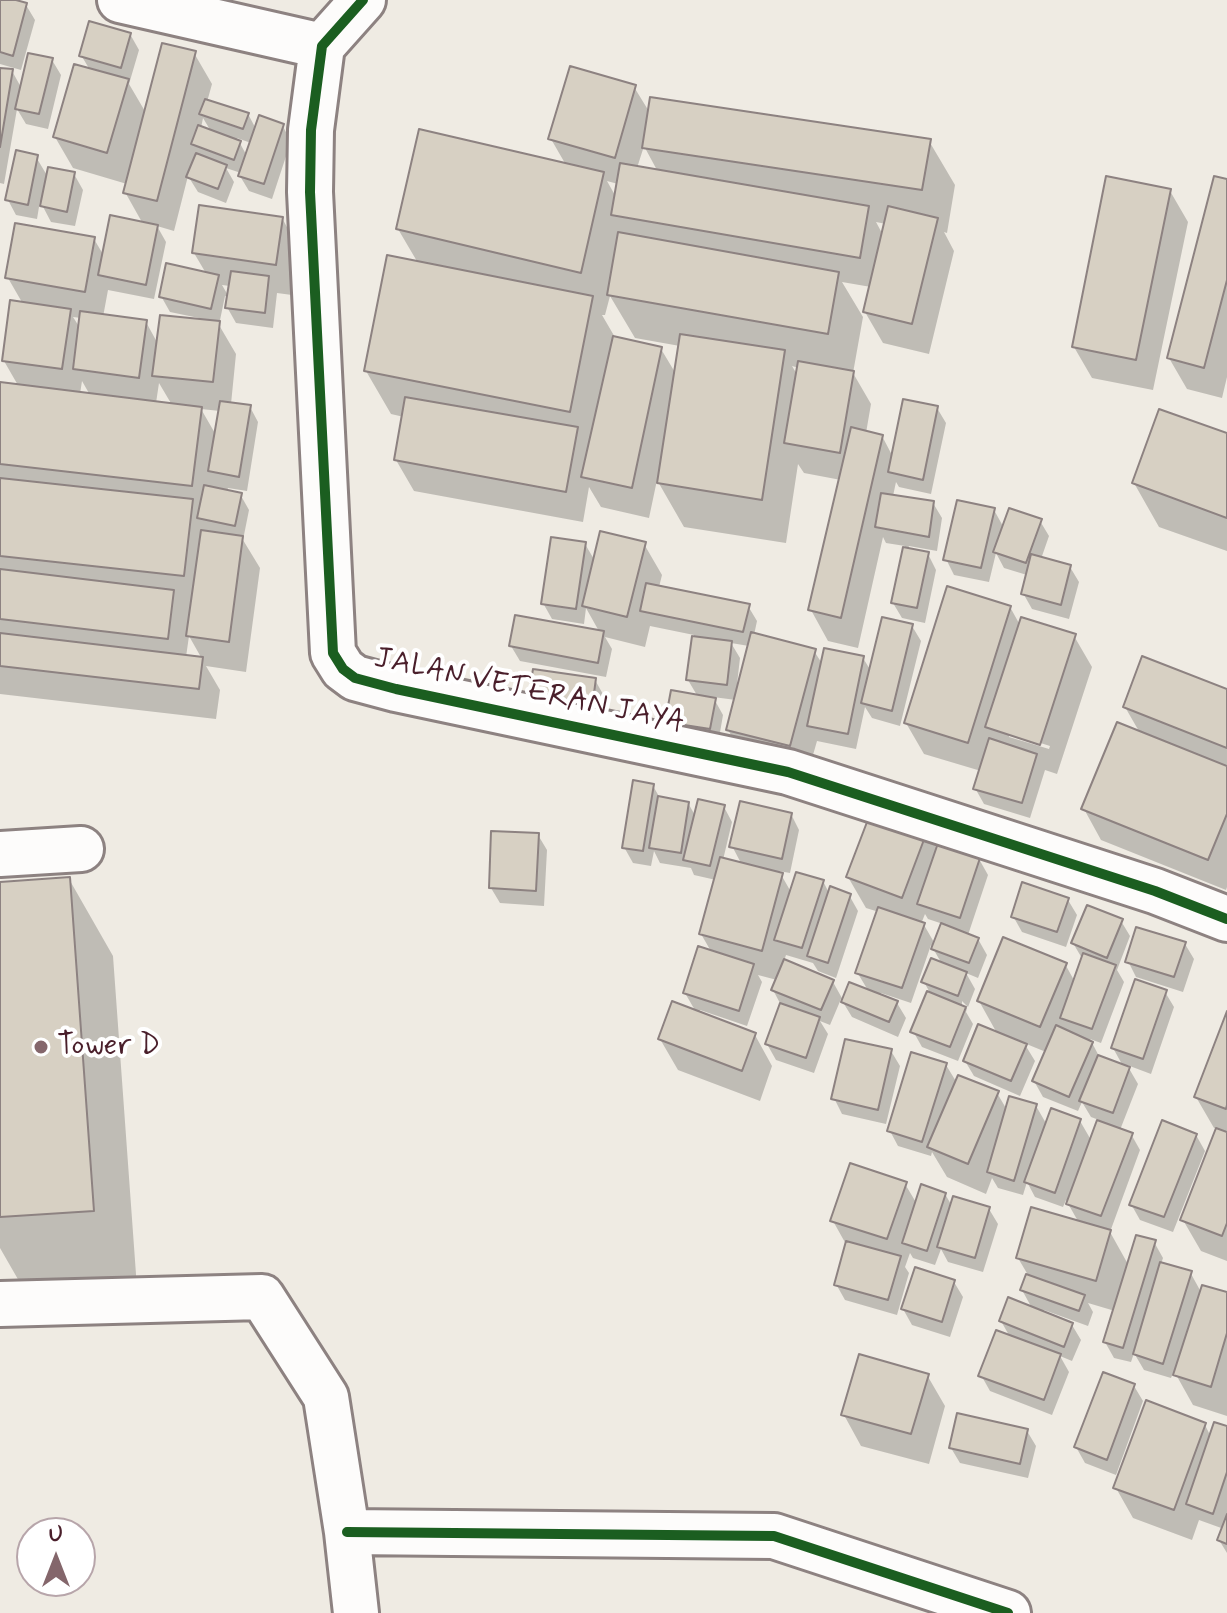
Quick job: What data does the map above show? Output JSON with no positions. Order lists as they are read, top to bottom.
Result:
{
  "streets": {
    "street": ["JALAN VETERAN JAYA"]
  },
  "places": ["Tower D"],
  "north": "top"
}
